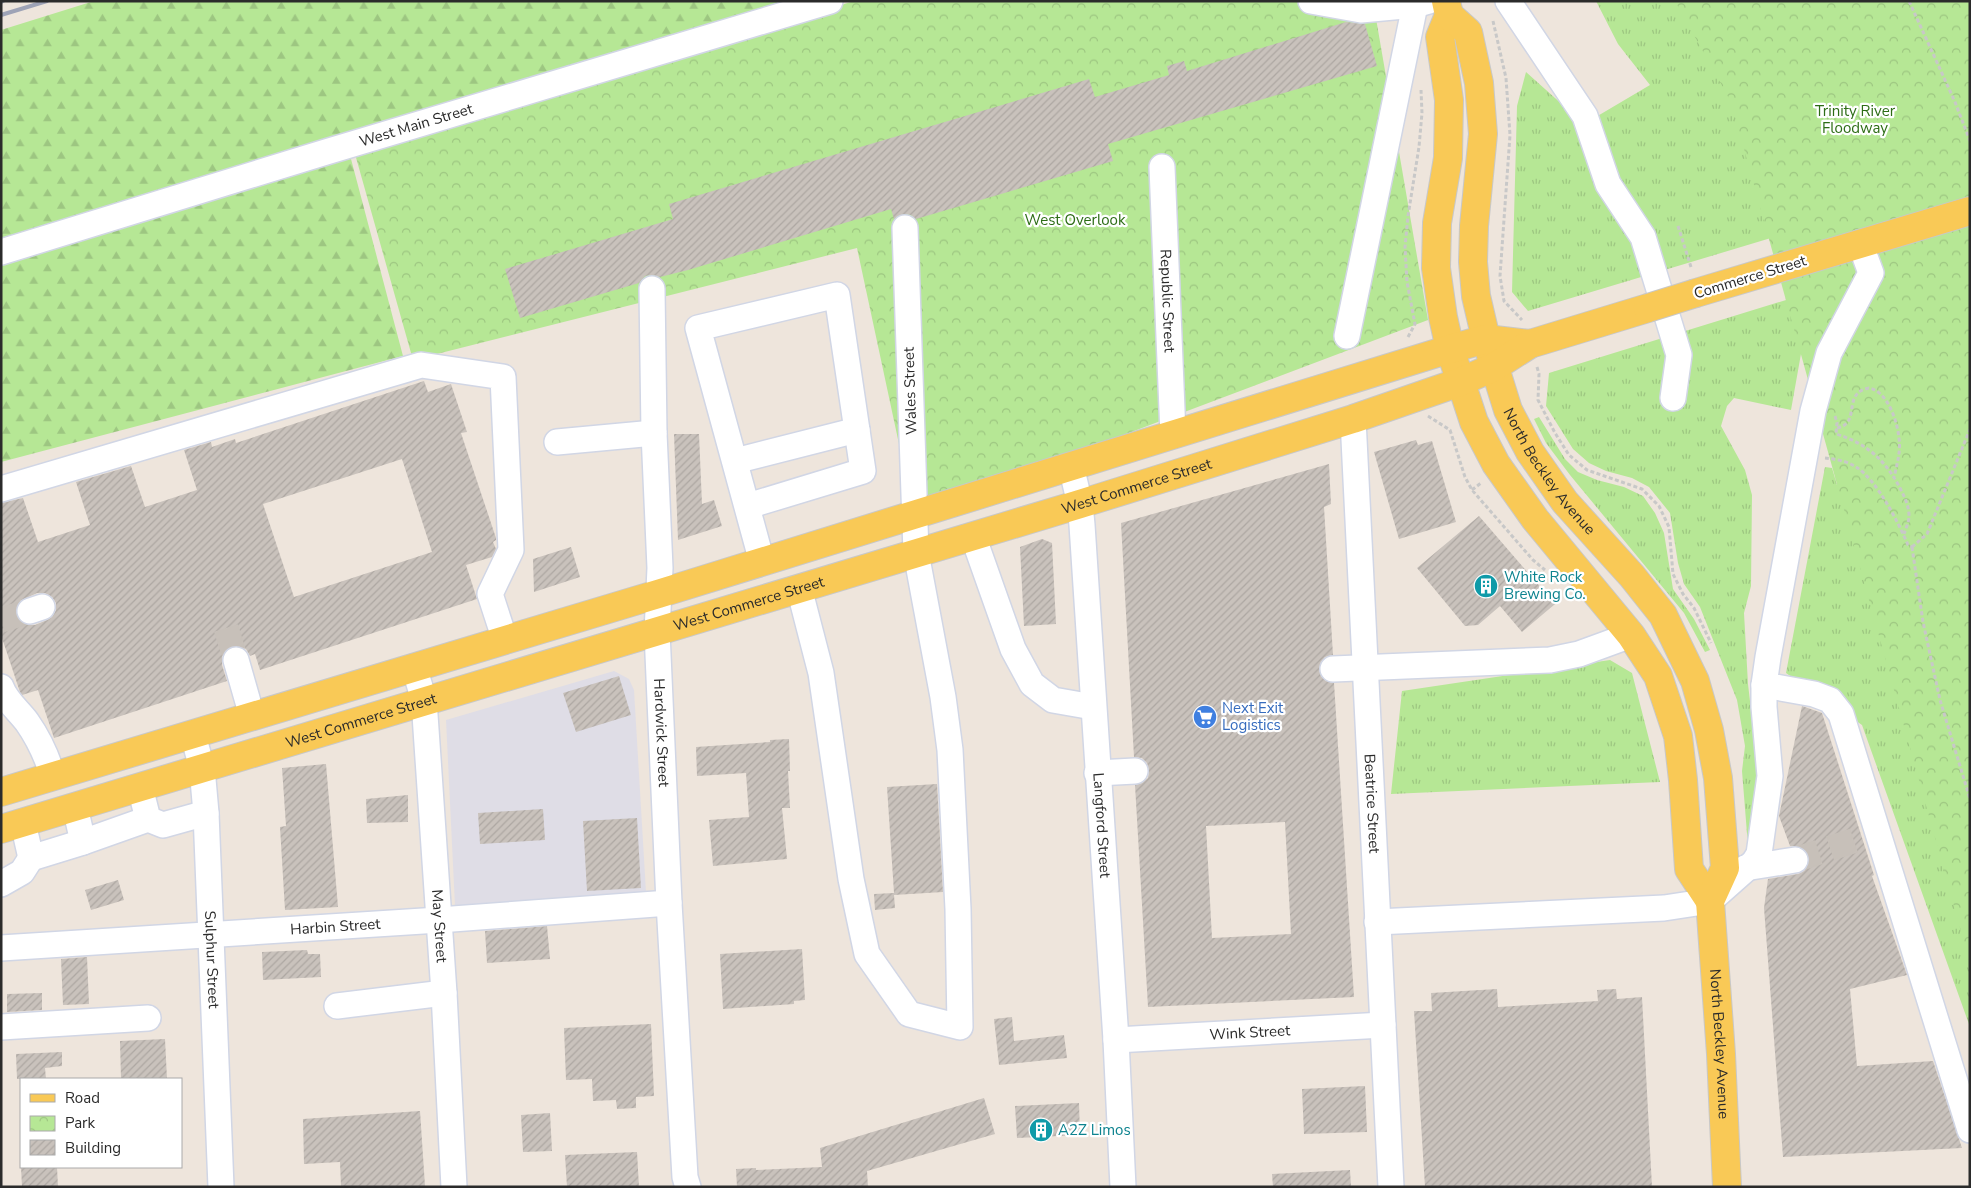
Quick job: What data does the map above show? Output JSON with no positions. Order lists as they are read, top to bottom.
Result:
{
  "streets": {
    "main road": ["Commerce Street", "North Beckley Avenue", "West Commerce Street"],
    "street": [
      "West Main Street",
      "Republic Street",
      "Wales Street",
      "Hardwick Street",
      "Beatrice Street",
      "Langford Street",
      "Harbin Street",
      "May Street",
      "Sulphur Street",
      "Wink Street"
    ]
  },
  "crossings": [
    ["Commerce Street", "North Beckley Avenue"],
    ["Commerce Street", "West Commerce Street"],
    ["Wales Street", "West Commerce Street"],
    ["North Beckley Avenue", "West Commerce Street"],
    ["West Commerce Street", "Hardwick Street"],
    ["West Commerce Street", "Beatrice Street"],
    ["West Commerce Street", "Langford Street"],
    ["West Commerce Street", "May Street"],
    ["West Commerce Street", "Sulphur Street"],
    ["Hardwick Street", "Harbin Street"],
    ["Beatrice Street", "Wink Street"],
    ["Langford Street", "Wink Street"],
    ["Harbin Street", "May Street"],
    ["Harbin Street", "Sulphur Street"]
  ],
  "parks": ["Trinity River Floodway", "West Overlook"],
  "places": {
    "building": ["White Rock Brewing Co.", "A2Z Limos"],
    "supermarket": ["Next Exit Logistics"]
  },
  "legend": ["Road", "Park", "Building"]
}
